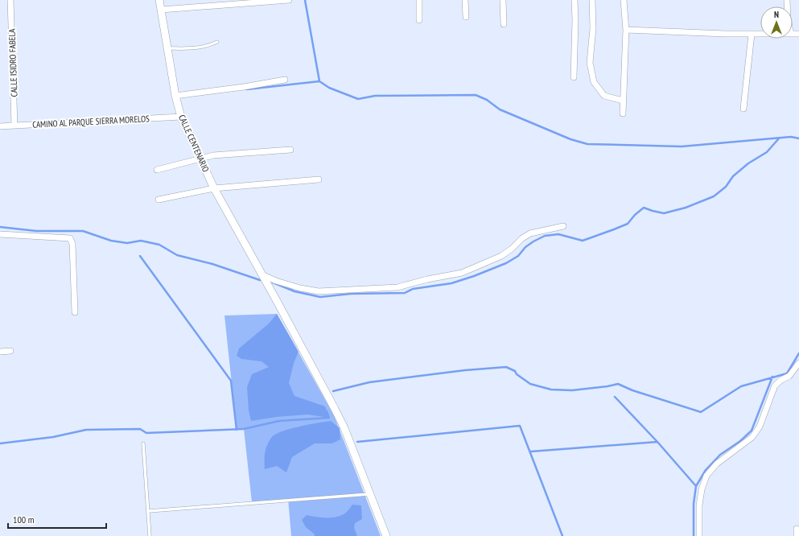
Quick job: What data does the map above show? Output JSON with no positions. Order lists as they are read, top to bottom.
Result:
{
  "streets": {
    "street": ["CALLE ISIDRO FABELA", "CAMINO AL PARQUE SIERRA MORELOS", "CALLE CENTENARIO"]
  },
  "crossings": [
    ["CALLE ISIDRO FABELA", "CAMINO AL PARQUE SIERRA MORELOS"],
    ["CAMINO AL PARQUE SIERRA MORELOS", "CALLE CENTENARIO"]
  ],
  "scale_bar": "100 m",
  "north": "top"
}
